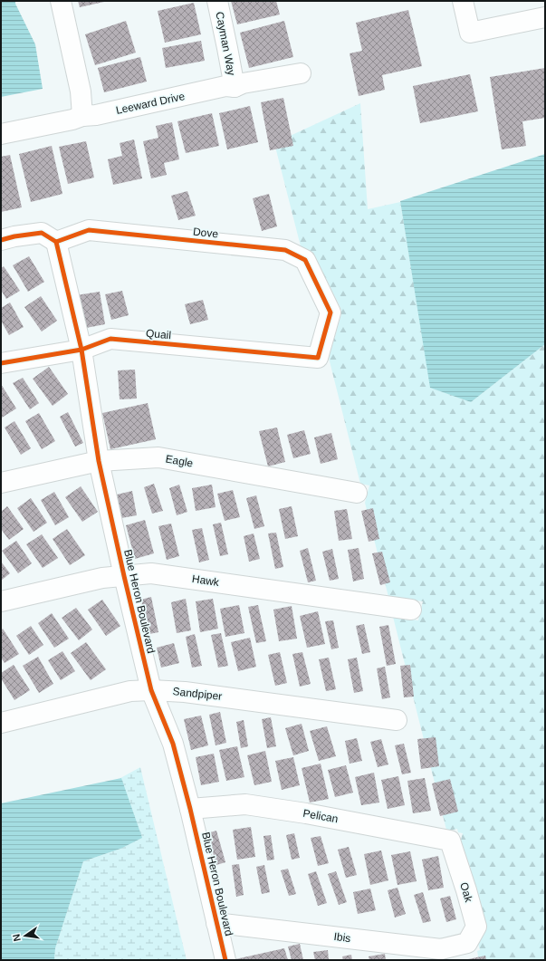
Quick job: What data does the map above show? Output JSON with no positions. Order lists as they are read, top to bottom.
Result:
{
  "streets": {
    "street": [
      "Cayman Way",
      "Leeward Drive",
      "Dove",
      "Quail",
      "Eagle",
      "Hawk",
      "Blue Heron Boulevard",
      "Sandpiper",
      "Pelican",
      "Oak",
      "Ibis"
    ]
  },
  "crossings": [
    ["Cayman Way", "Leeward Drive"],
    ["Dove", "Quail"],
    ["Dove", "Blue Heron Boulevard"],
    ["Quail", "Blue Heron Boulevard"],
    ["Eagle", "Blue Heron Boulevard"],
    ["Hawk", "Blue Heron Boulevard"],
    ["Blue Heron Boulevard", "Sandpiper"],
    ["Blue Heron Boulevard", "Pelican"],
    ["Blue Heron Boulevard", "Ibis"],
    ["Pelican", "Oak"],
    ["Oak", "Ibis"]
  ],
  "north": "left"
}
